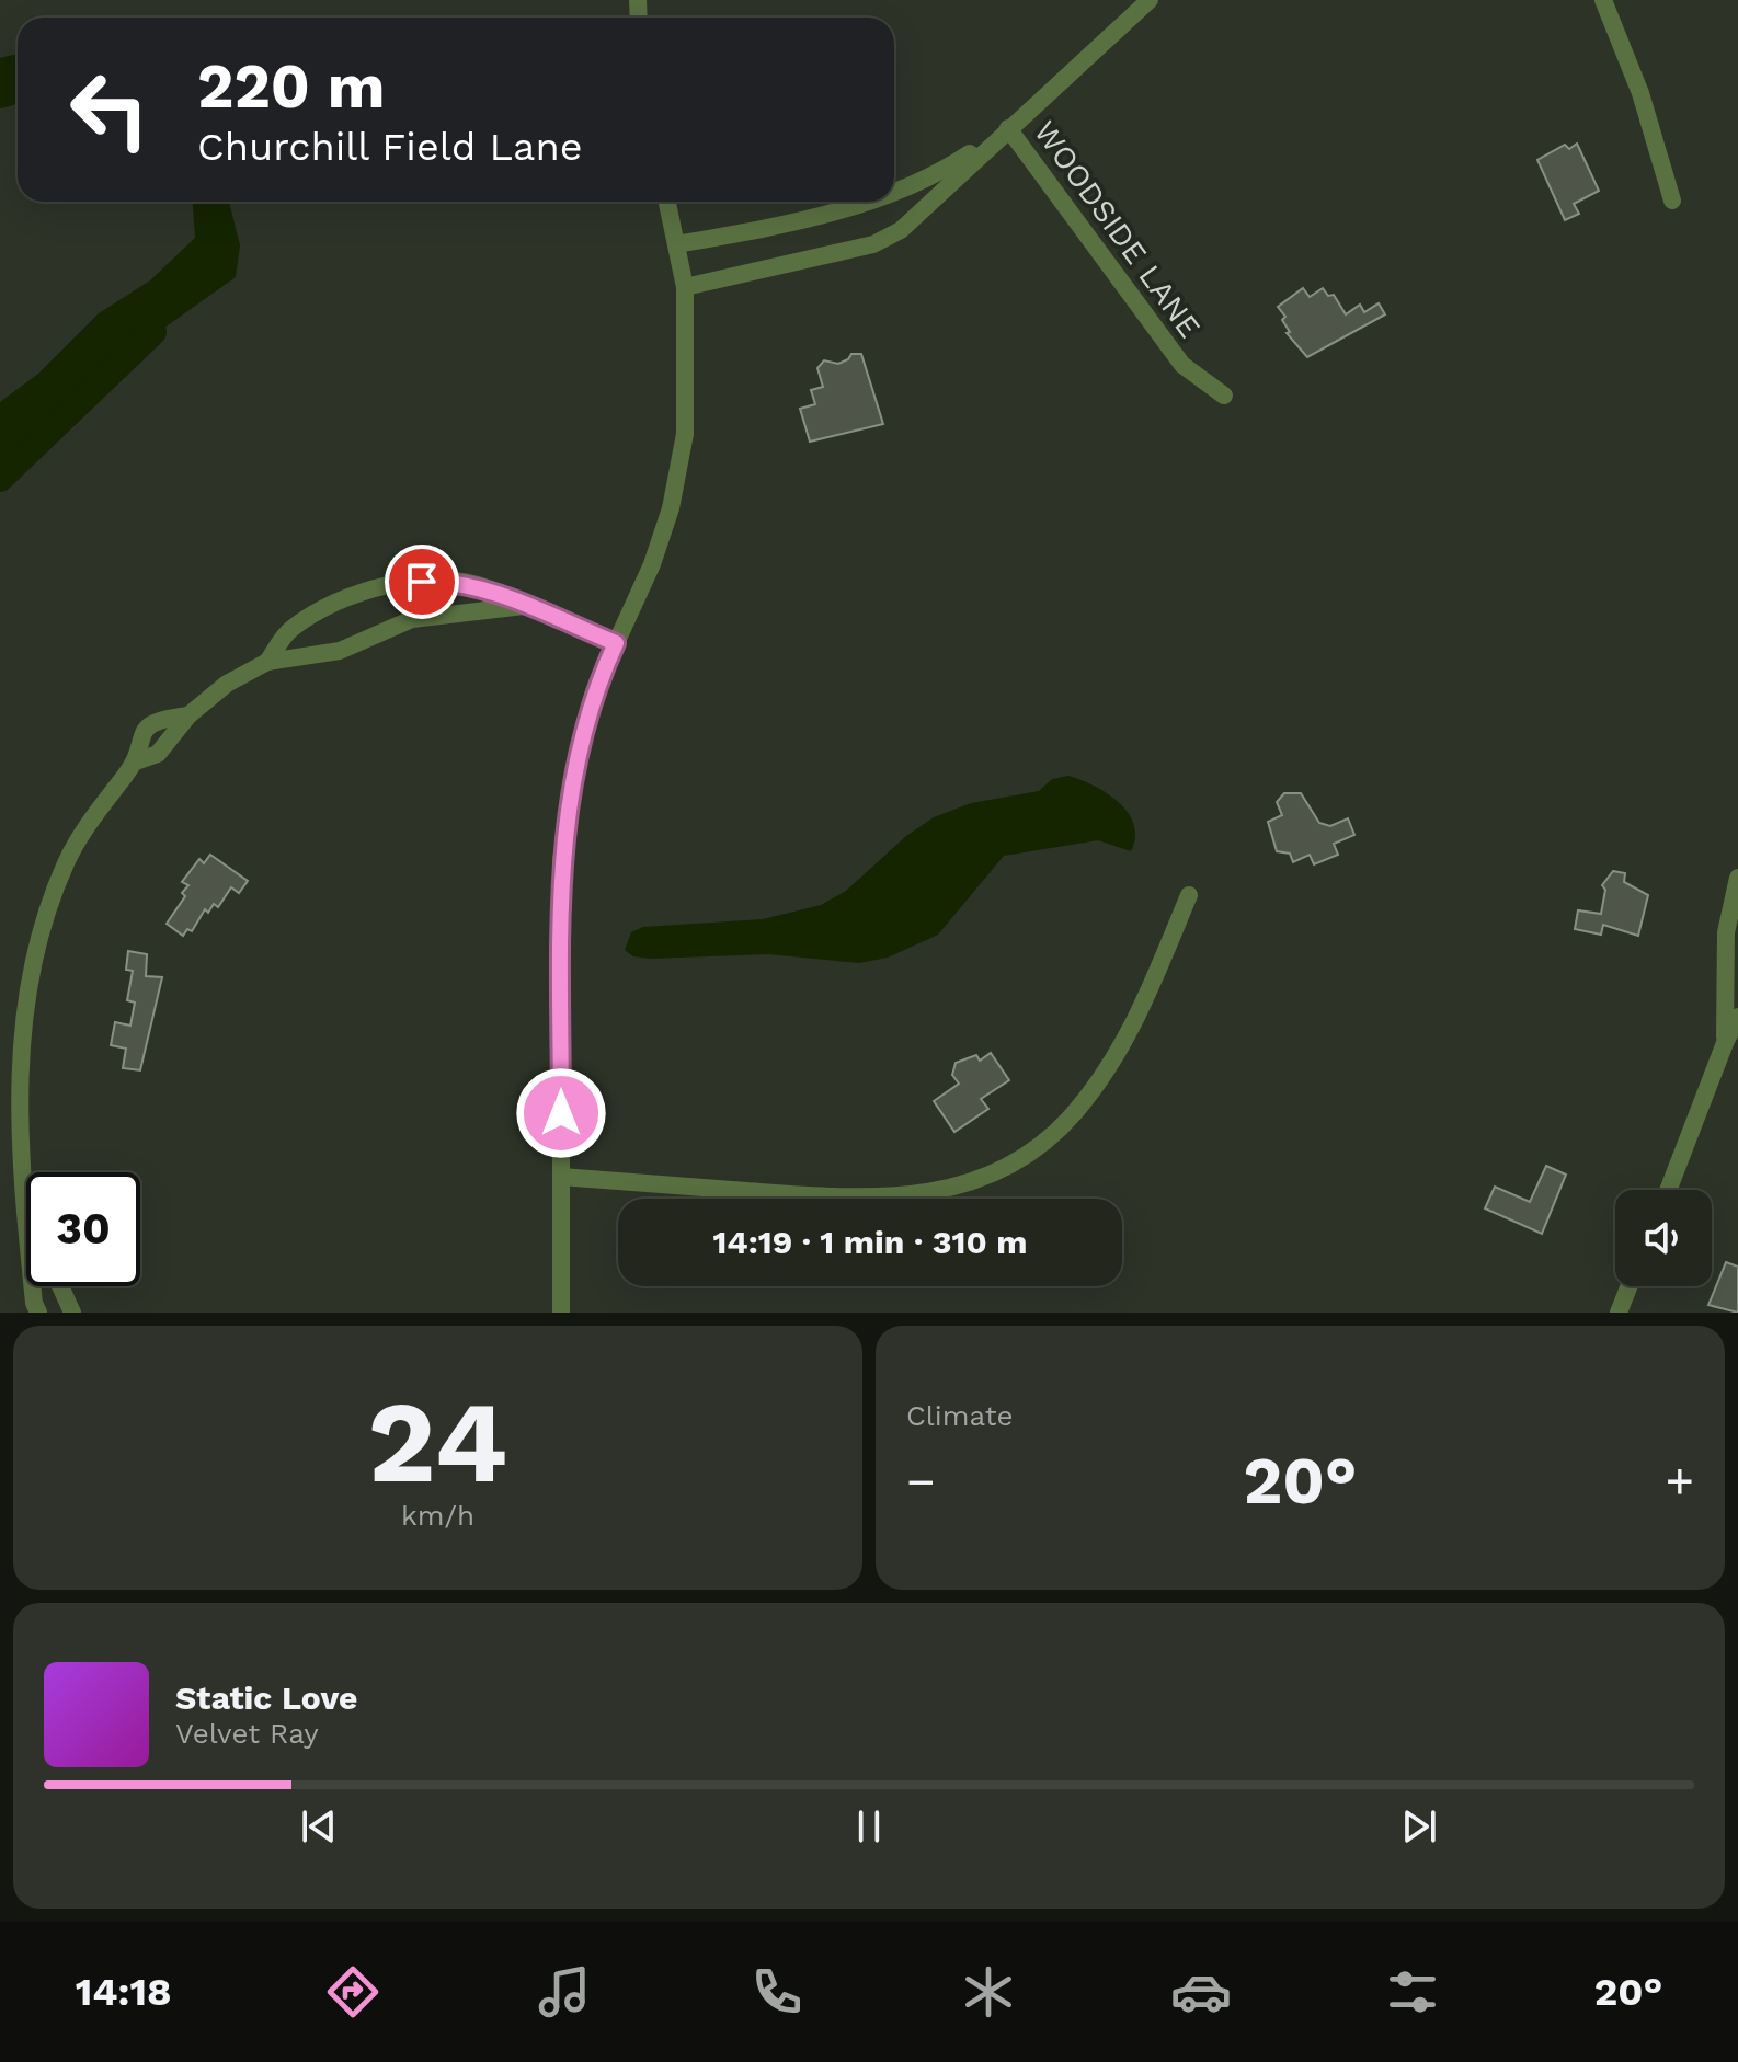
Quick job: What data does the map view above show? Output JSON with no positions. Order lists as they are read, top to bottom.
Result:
{
  "streets": {
    "street": ["WOODSIDE LANE"]
  },
  "page": {
    "turn": ["220 m", "Churchill Field Lane"],
    "limit": "30",
    "trip": "14:19 · 1 min · 310 m",
    "tile": [
      ["24", "km/h"],
      "Climate"
    ],
    "heat": ["−", "20°", "+"],
    "song": ["Static Love", "Velvet Ray"],
    "tabs": ["14:18", "20°"]
  }
}
